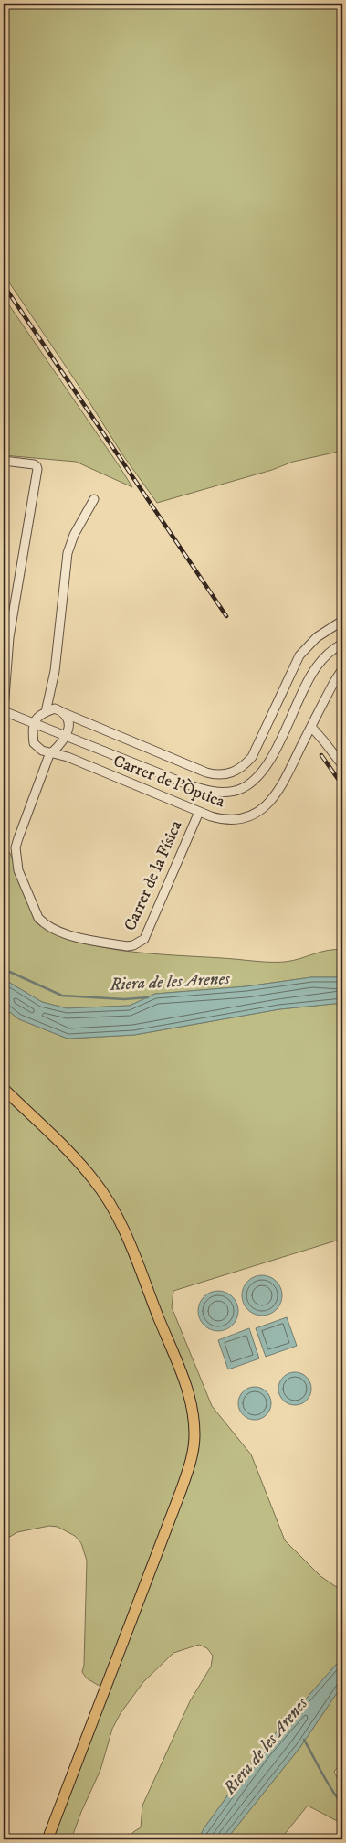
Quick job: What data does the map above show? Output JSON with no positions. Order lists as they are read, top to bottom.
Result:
{
  "streets": {
    "street": ["Carrer de l'Òptica", "Carrer de la Física"]
  },
  "crossings": [
    ["Carrer de l'Òptica", "Carrer de la Física"]
  ],
  "water": ["Riera de les Arenes"]
}
